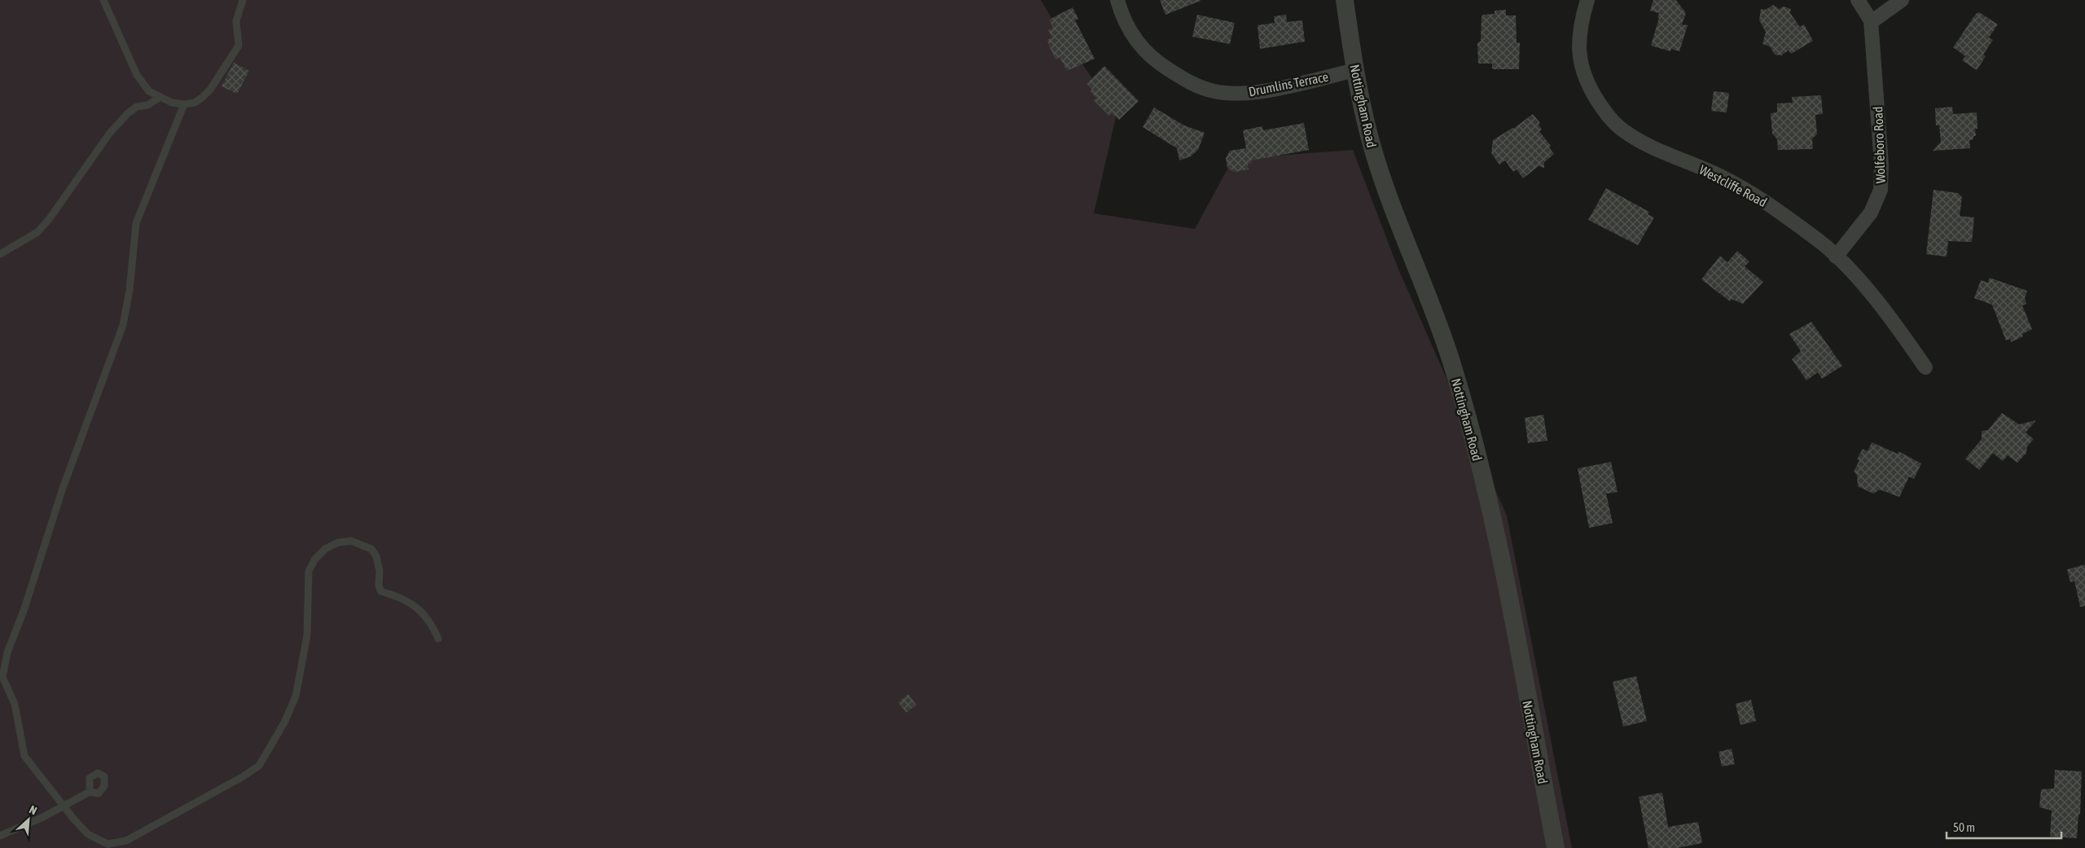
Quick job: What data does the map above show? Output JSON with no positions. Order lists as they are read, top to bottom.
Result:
{
  "streets": {
    "street": [
      "Drumlins Terrace",
      "Nottingham Road",
      "Wolfeboro Road",
      "Westcliffe Road"
    ]
  },
  "crossings": [
    ["Drumlins Terrace", "Nottingham Road"],
    ["Wolfeboro Road", "Westcliffe Road"]
  ],
  "scale_bar": "50 m",
  "north": "top right"
}
